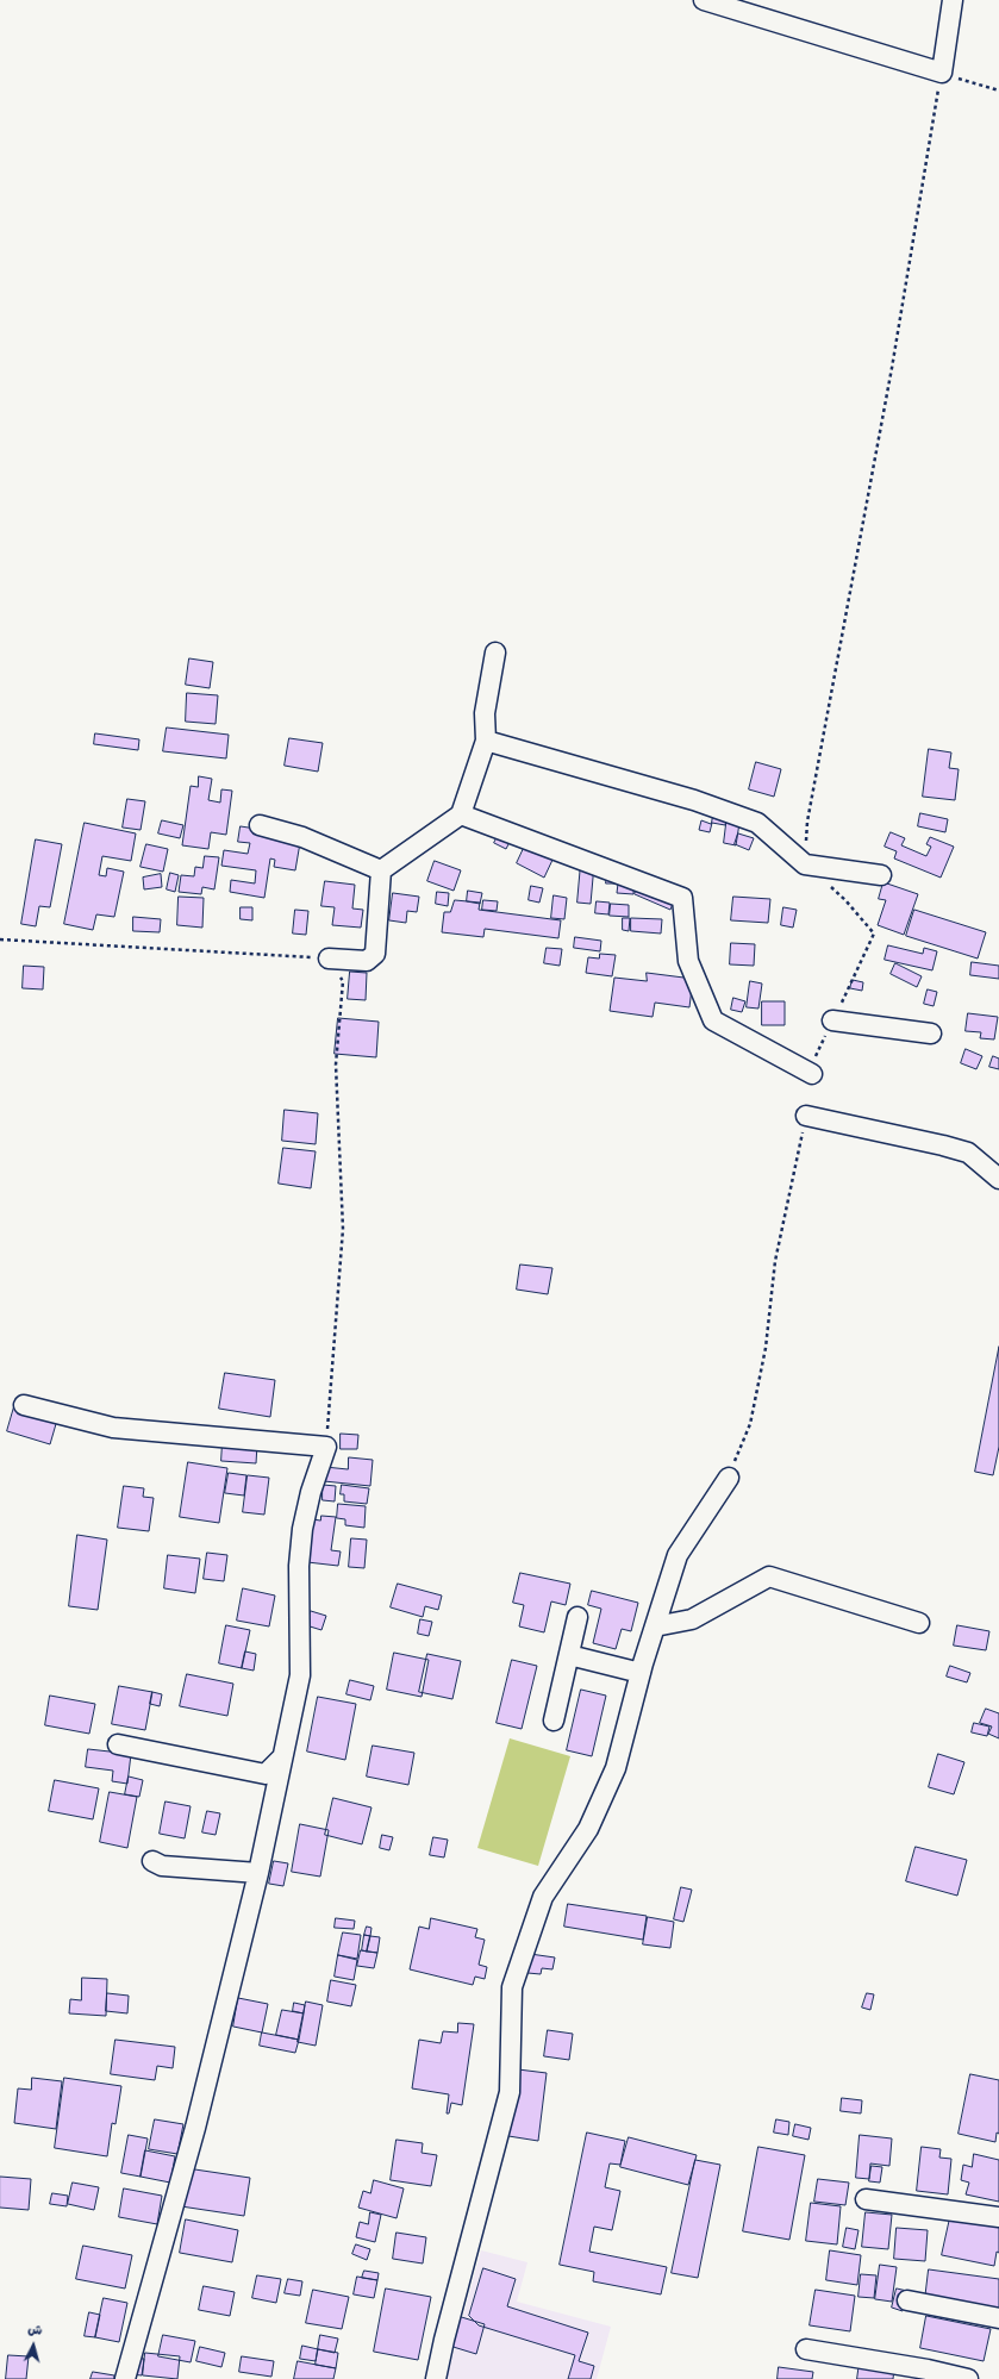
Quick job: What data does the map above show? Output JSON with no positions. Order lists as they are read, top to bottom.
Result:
{
  "north": "top"
}
